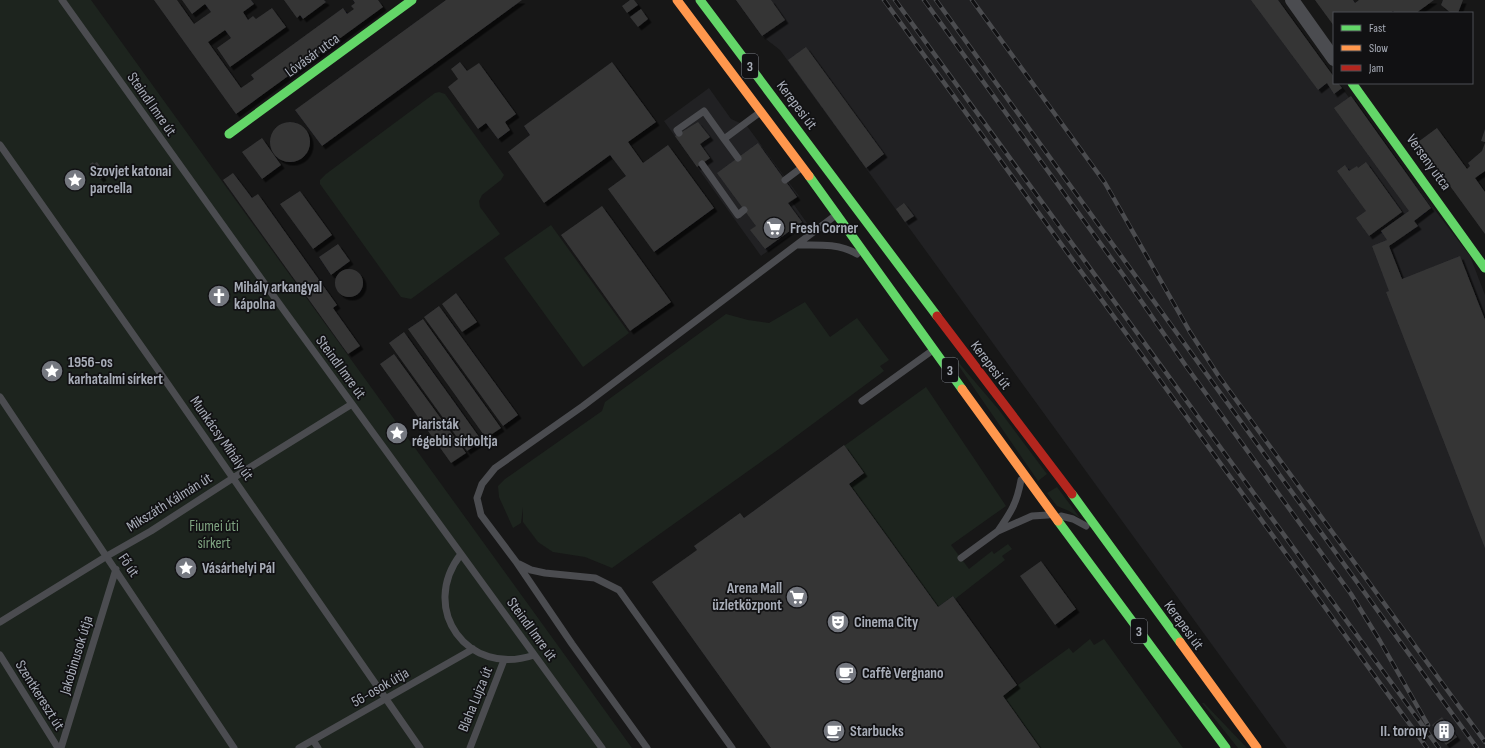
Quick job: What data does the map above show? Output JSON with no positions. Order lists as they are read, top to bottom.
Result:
{
  "streets": {
    "main road": [
      "Lóvásár utca",
      "3",
      "Kerepesi út",
      "Verseny utca"
    ],
    "lane": [
      "Steindl Imre út",
      "Munkácsy Mihály út",
      "Mikszáth Kálmán út",
      "Fő út",
      "Jakobinusok útja",
      "56-osok útja",
      "Szentkereszt út",
      "Blaha Lujza út"
    ]
  },
  "crossings": [
    ["Steindl Imre út", "Mikszáth Kálmán út"],
    ["Munkácsy Mihály út", "Mikszáth Kálmán út"],
    ["Munkácsy Mihály út", "56-osok útja"],
    ["Mikszáth Kálmán út", "Fő út"],
    ["Fő út", "Jakobinusok útja"]
  ],
  "parks": ["Fiumei úti sírkert"],
  "places": {
    "place": [
      "Szovjet katonai parcella",
      "1956-os karhatalmi sírkert",
      "Piaristák régebbi sírboltja",
      "Vásárhelyi Pál"
    ],
    "supermarket": ["Fresh Corner", "Arena Mall üzletközpont"],
    "church": ["Mihály arkangyal kápolna"],
    "theatre": ["Cinema City"],
    "cafe": ["Caffè Vergnano", "Starbucks"],
    "building": ["II. torony"]
  },
  "legend": ["Fast", "Slow", "Jam"]
}
